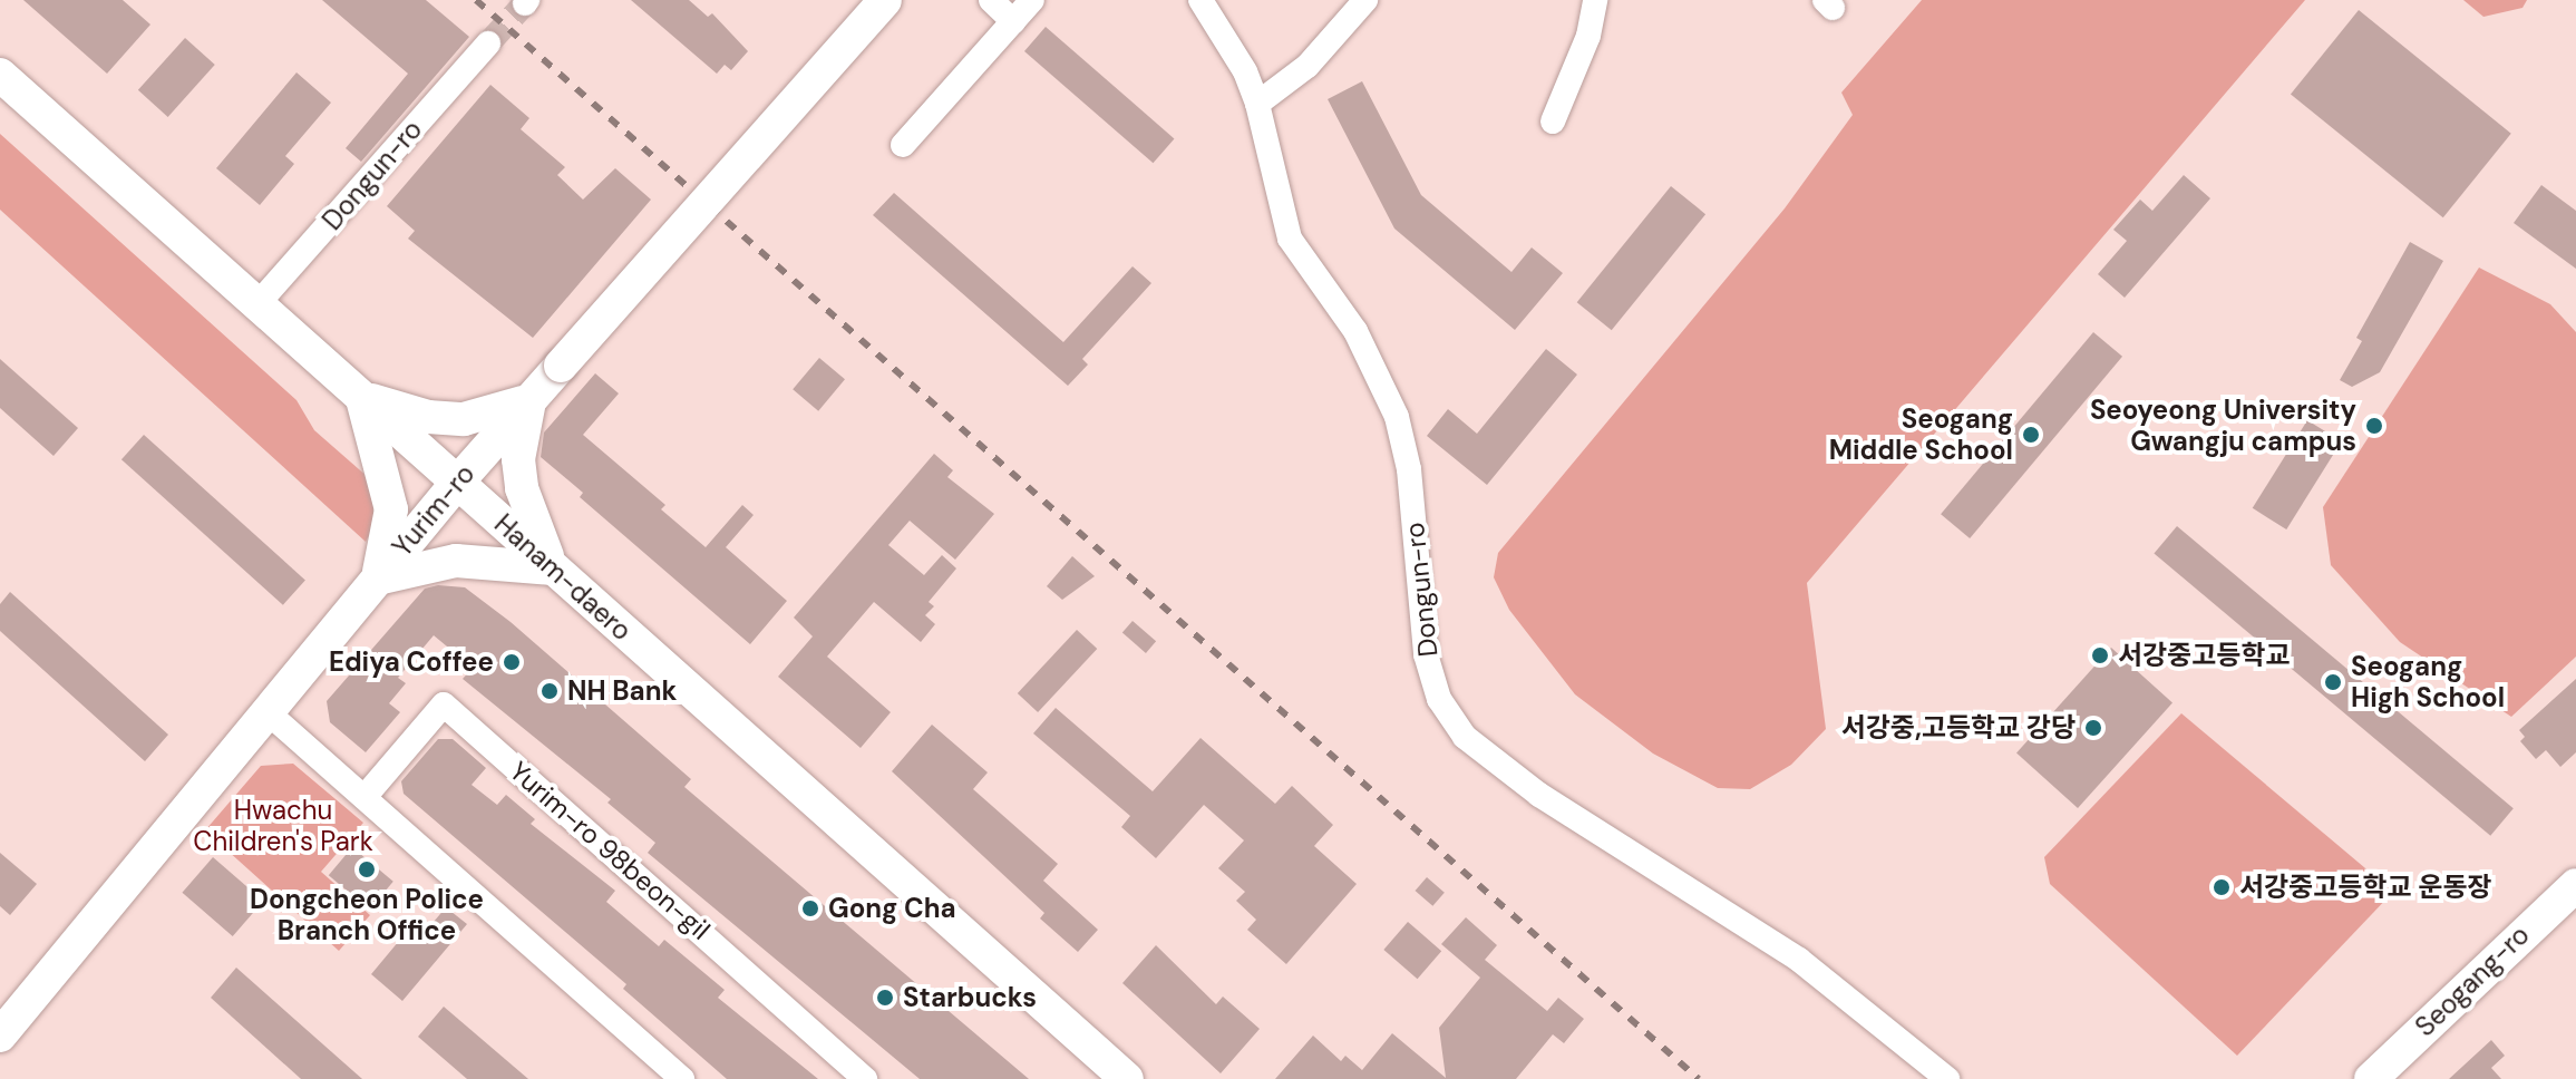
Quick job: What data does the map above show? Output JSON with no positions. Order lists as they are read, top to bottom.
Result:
{
  "streets": {
    "street": [
      "Dongun-ro",
      "Yurim-ro",
      "Hanam-daero",
      "Yurim-ro 98beon-gil",
      "Seogang-ro"
    ]
  },
  "crossings": [
    ["Dongun-ro", "Hanam-daero"],
    ["Yurim-ro", "Hanam-daero"]
  ],
  "parks": ["Hwachu Children's Park"],
  "places": [
    "Seoyeong University Gwangju campus",
    "Seogang Middle School",
    "서강중고등학교",
    "Ediya Coffee",
    "Seogang High School",
    "NH Bank",
    "서강중,고등학교 강당",
    "Dongcheon Police Branch Office",
    "서강중고등학교 운동장",
    "Gong Cha",
    "Starbucks"
  ]
}
